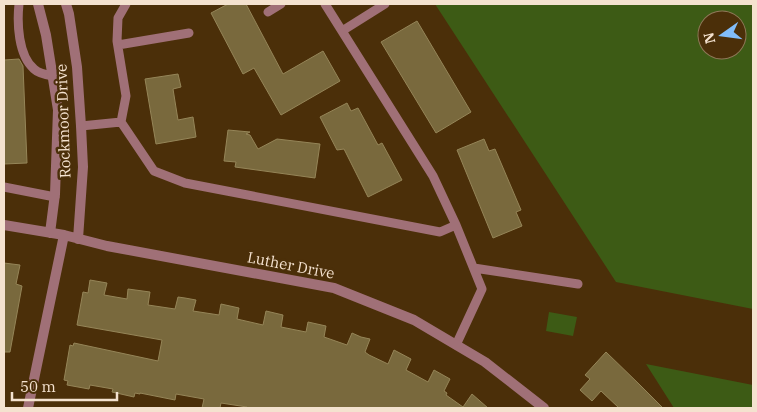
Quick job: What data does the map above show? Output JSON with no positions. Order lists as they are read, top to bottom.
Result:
{
  "streets": {
    "street": ["Rockmoor Drive", "Luther Drive"]
  },
  "crossings": [
    ["Rockmoor Drive", "Luther Drive"]
  ],
  "scale_bar": "50 m",
  "north": "left"
}
